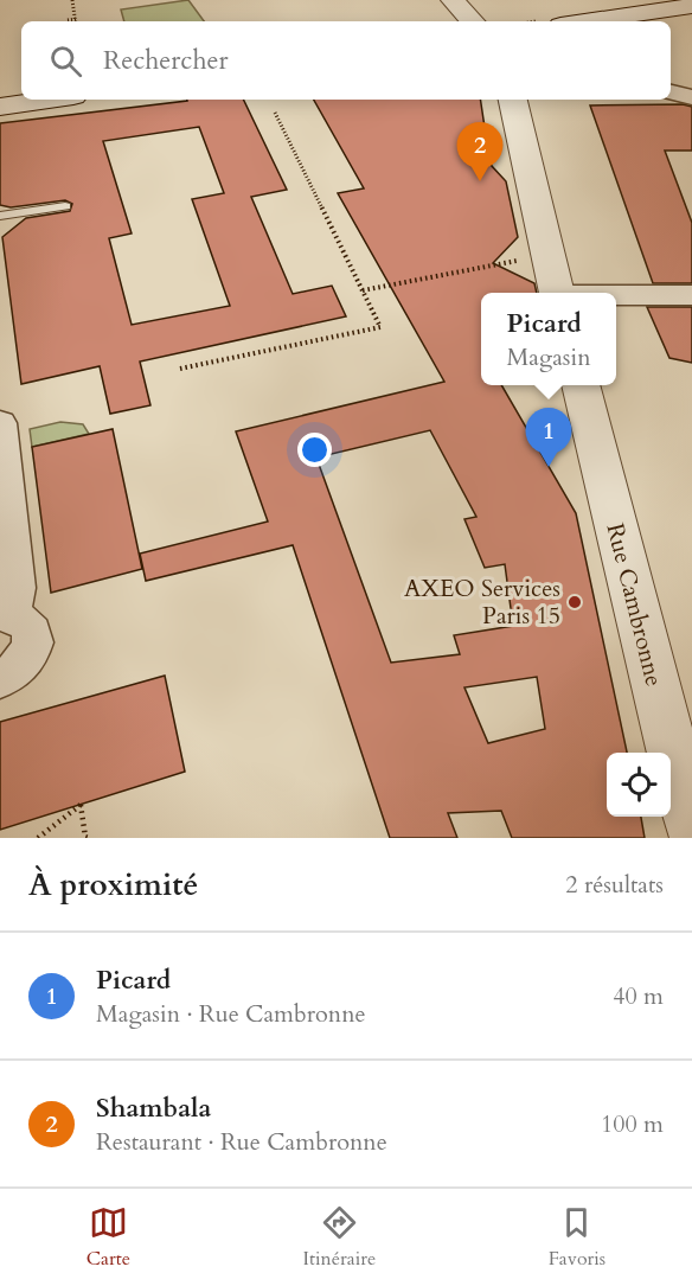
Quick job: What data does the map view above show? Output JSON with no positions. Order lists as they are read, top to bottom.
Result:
{
  "streets": {
    "street": ["Rue Cambronne"]
  },
  "places": ["AXEO Services Paris 15"],
  "page": {
    "search": "Rechercher",
    "pins": ["2", "1"],
    "popup": ["Picard", "Magasin"],
    "heading": ["À proximité", "2 résultats"],
    "list": [
      {
        "mark": "1",
        "name": "Picard",
        "note": "Magasin · Rue Cambronne",
        "value": "40 m"
      },
      {
        "mark": "2",
        "name": "Shambala",
        "note": "Restaurant · Rue Cambronne",
        "value": "100 m"
      }
    ],
    "nav": ["Carte", "Itinéraire", "Favoris"]
  }
}
